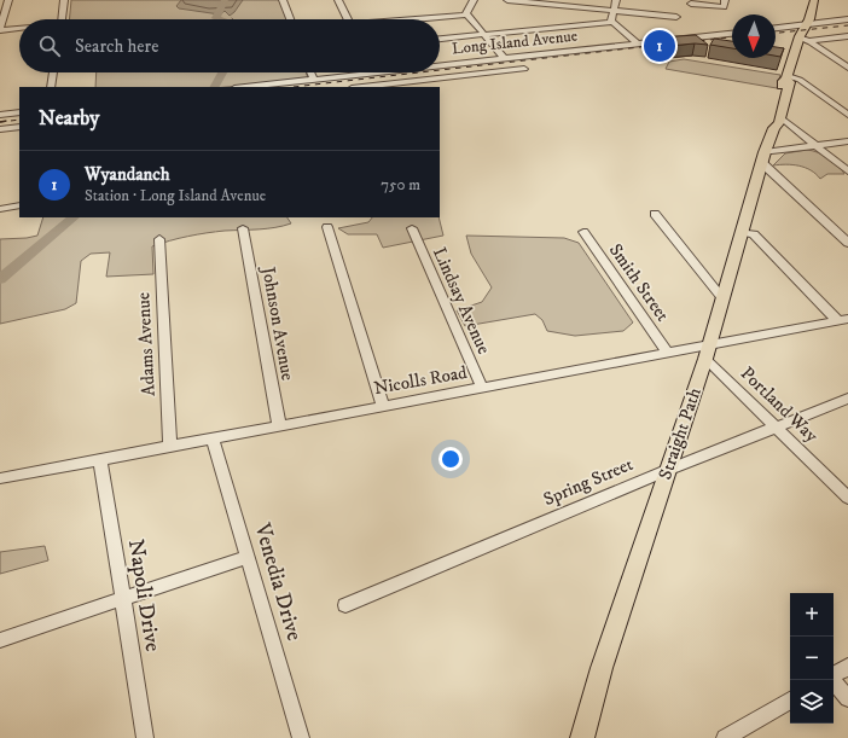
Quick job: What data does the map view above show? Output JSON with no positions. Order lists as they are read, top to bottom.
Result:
{
  "streets": {
    "main road": ["Straight Path"],
    "street": [
      "Long Island Avenue",
      "Smith Street",
      "Lindsay Avenue",
      "Johnson Avenue",
      "Adams Avenue",
      "Nicolls Road",
      "Portland Way",
      "Spring Street",
      "Venedia Drive",
      "Napoli Drive"
    ]
  },
  "crossings": [
    ["Smith Street", "Nicolls Road"],
    ["Lindsay Avenue", "Nicolls Road"],
    ["Johnson Avenue", "Nicolls Road"],
    ["Adams Avenue", "Nicolls Road"],
    ["Nicolls Road", "Portland Way"],
    ["Nicolls Road", "Straight Path"],
    ["Nicolls Road", "Venedia Drive"],
    ["Nicolls Road", "Napoli Drive"],
    ["Portland Way", "Straight Path"],
    ["Portland Way", "Spring Street"],
    ["Straight Path", "Spring Street"]
  ],
  "north": "bottom",
  "page": {
    "search": "Search here",
    "pins": "1",
    "heading": "Nearby",
    "list": [
      {
        "mark": "1",
        "name": "Wyandanch",
        "note": "Station · Long Island Avenue",
        "value": "750 m"
      }
    ],
    "map_buttons": ["+", "−"]
  }
}
